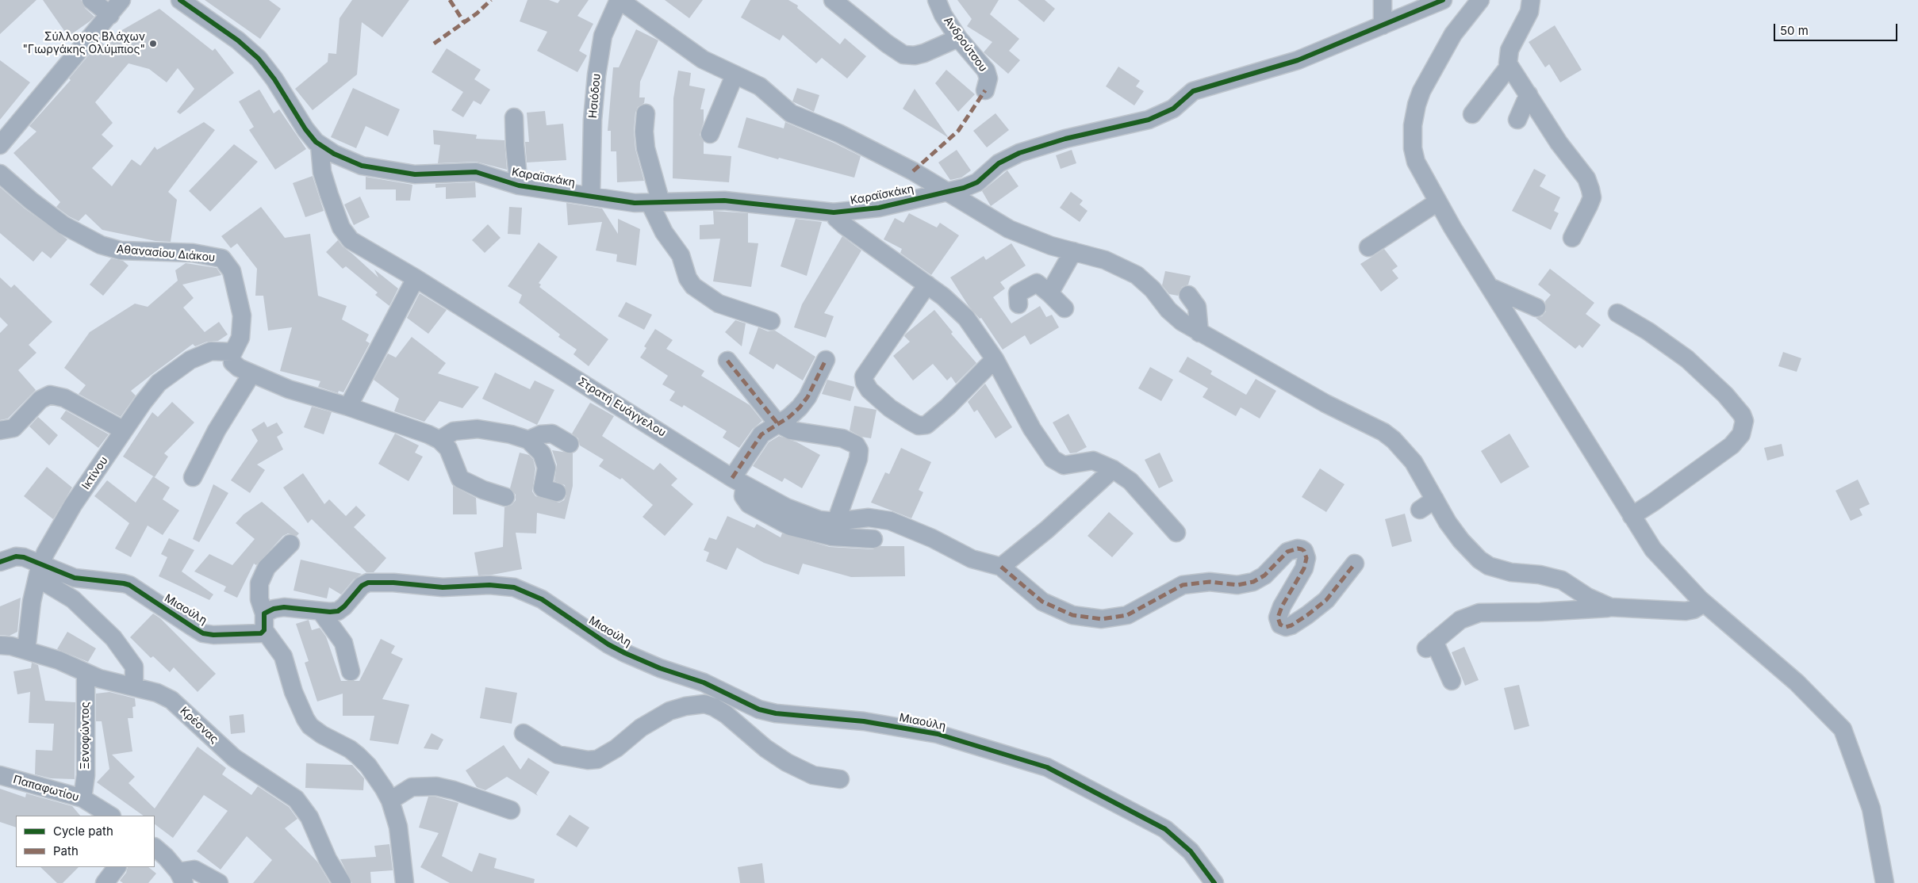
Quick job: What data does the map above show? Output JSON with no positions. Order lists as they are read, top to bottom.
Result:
{
  "streets": {
    "street": [
      "Ανδρούτσου",
      "Ησιόδου",
      "Καραϊσκάκη",
      "Αθανασίου Διάκου",
      "Στρατή Ευάγγελου",
      "Ικτίνου",
      "Μιαούλη",
      "Κρέσνας",
      "Ξενοφώντος",
      "Παπαφωτίου"
    ]
  },
  "crossings": [
    ["Ησιόδου", "Καραϊσκάκη"],
    ["Καραϊσκάκη", "Στρατή Ευάγγελου"],
    ["Αθανασίου Διάκου", "Ικτίνου"],
    ["Ικτίνου", "Μιαούλη"],
    ["Ικτίνου", "Κρέσνας"],
    ["Κρέσνας", "Ξενοφώντος"],
    ["Ξενοφώντος", "Παπαφωτίου"]
  ],
  "places": ["Σύλλογος Βλάχων \"Γιωργάκης Ολύμπιος\""],
  "legend": ["Cycle path", "Path"],
  "scale_bar": "50 m"
}
